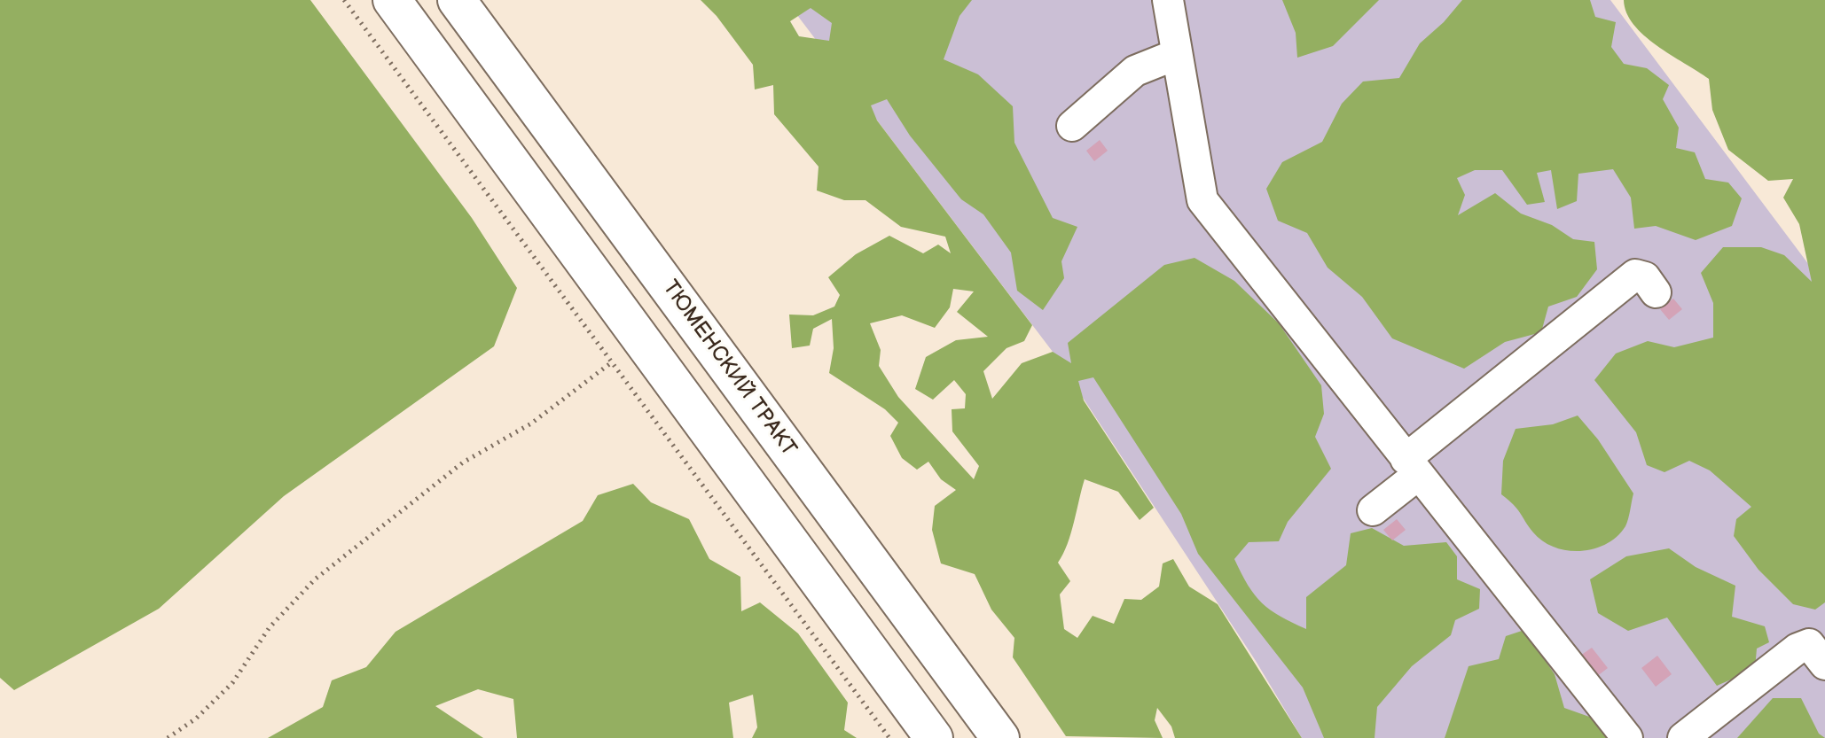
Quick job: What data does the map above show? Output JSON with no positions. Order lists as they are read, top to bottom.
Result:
{
  "streets": {
    "main road": ["ТЮМЕНСКИЙ ТРАКТ"]
  }
}
